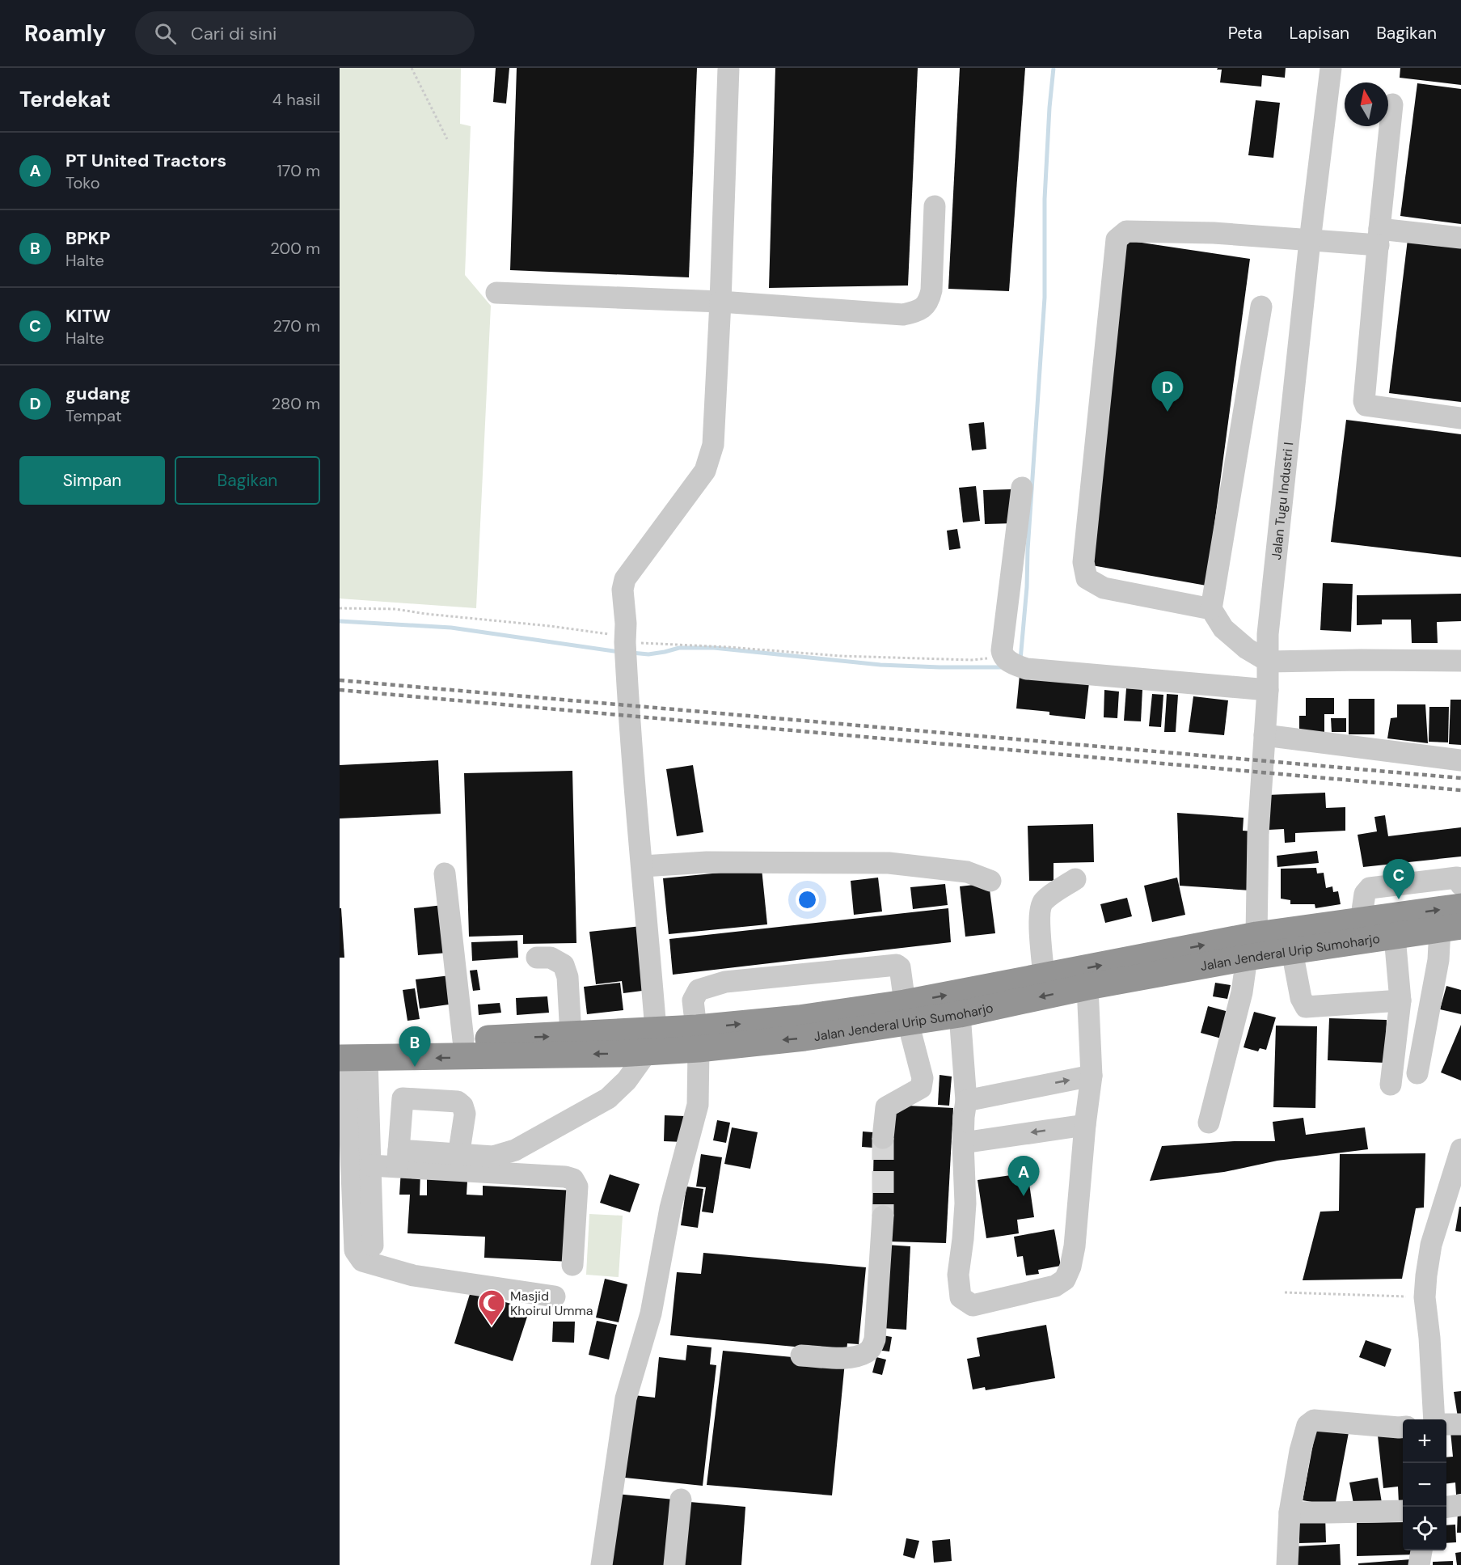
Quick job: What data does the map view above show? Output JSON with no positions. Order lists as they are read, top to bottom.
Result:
{
  "streets": {
    "highway": ["Jalan Jenderal Urip Sumoharjo"],
    "street": ["Jalan Tugu Industri I"]
  },
  "crossings": [
    ["Jalan Tugu Industri I", "Jalan Jenderal Urip Sumoharjo"]
  ],
  "places": {
    "mosque": ["Masjid Khoirul Umma"]
  },
  "north": "top",
  "page": {
    "header": "Roamly",
    "search": "Cari di sini",
    "nav": ["Peta", "Lapisan", "Bagikan"],
    "heading": ["Terdekat", "4 hasil"],
    "list": [
      {
        "mark": "A",
        "name": "PT United Tractors",
        "note": "Toko",
        "value": "170 m"
      },
      {
        "mark": "B",
        "name": "BPKP",
        "note": "Halte",
        "value": "200 m"
      },
      {
        "mark": "C",
        "name": "KITW",
        "note": "Halte",
        "value": "270 m"
      },
      {
        "mark": "D",
        "name": "gudang",
        "note": "Tempat",
        "value": "280 m"
      }
    ],
    "pins": [
      "D",
      "C",
      "B",
      "A"
    ],
    "buttons": ["Simpan", "Bagikan"],
    "map_buttons": ["+", "−"]
  }
}
